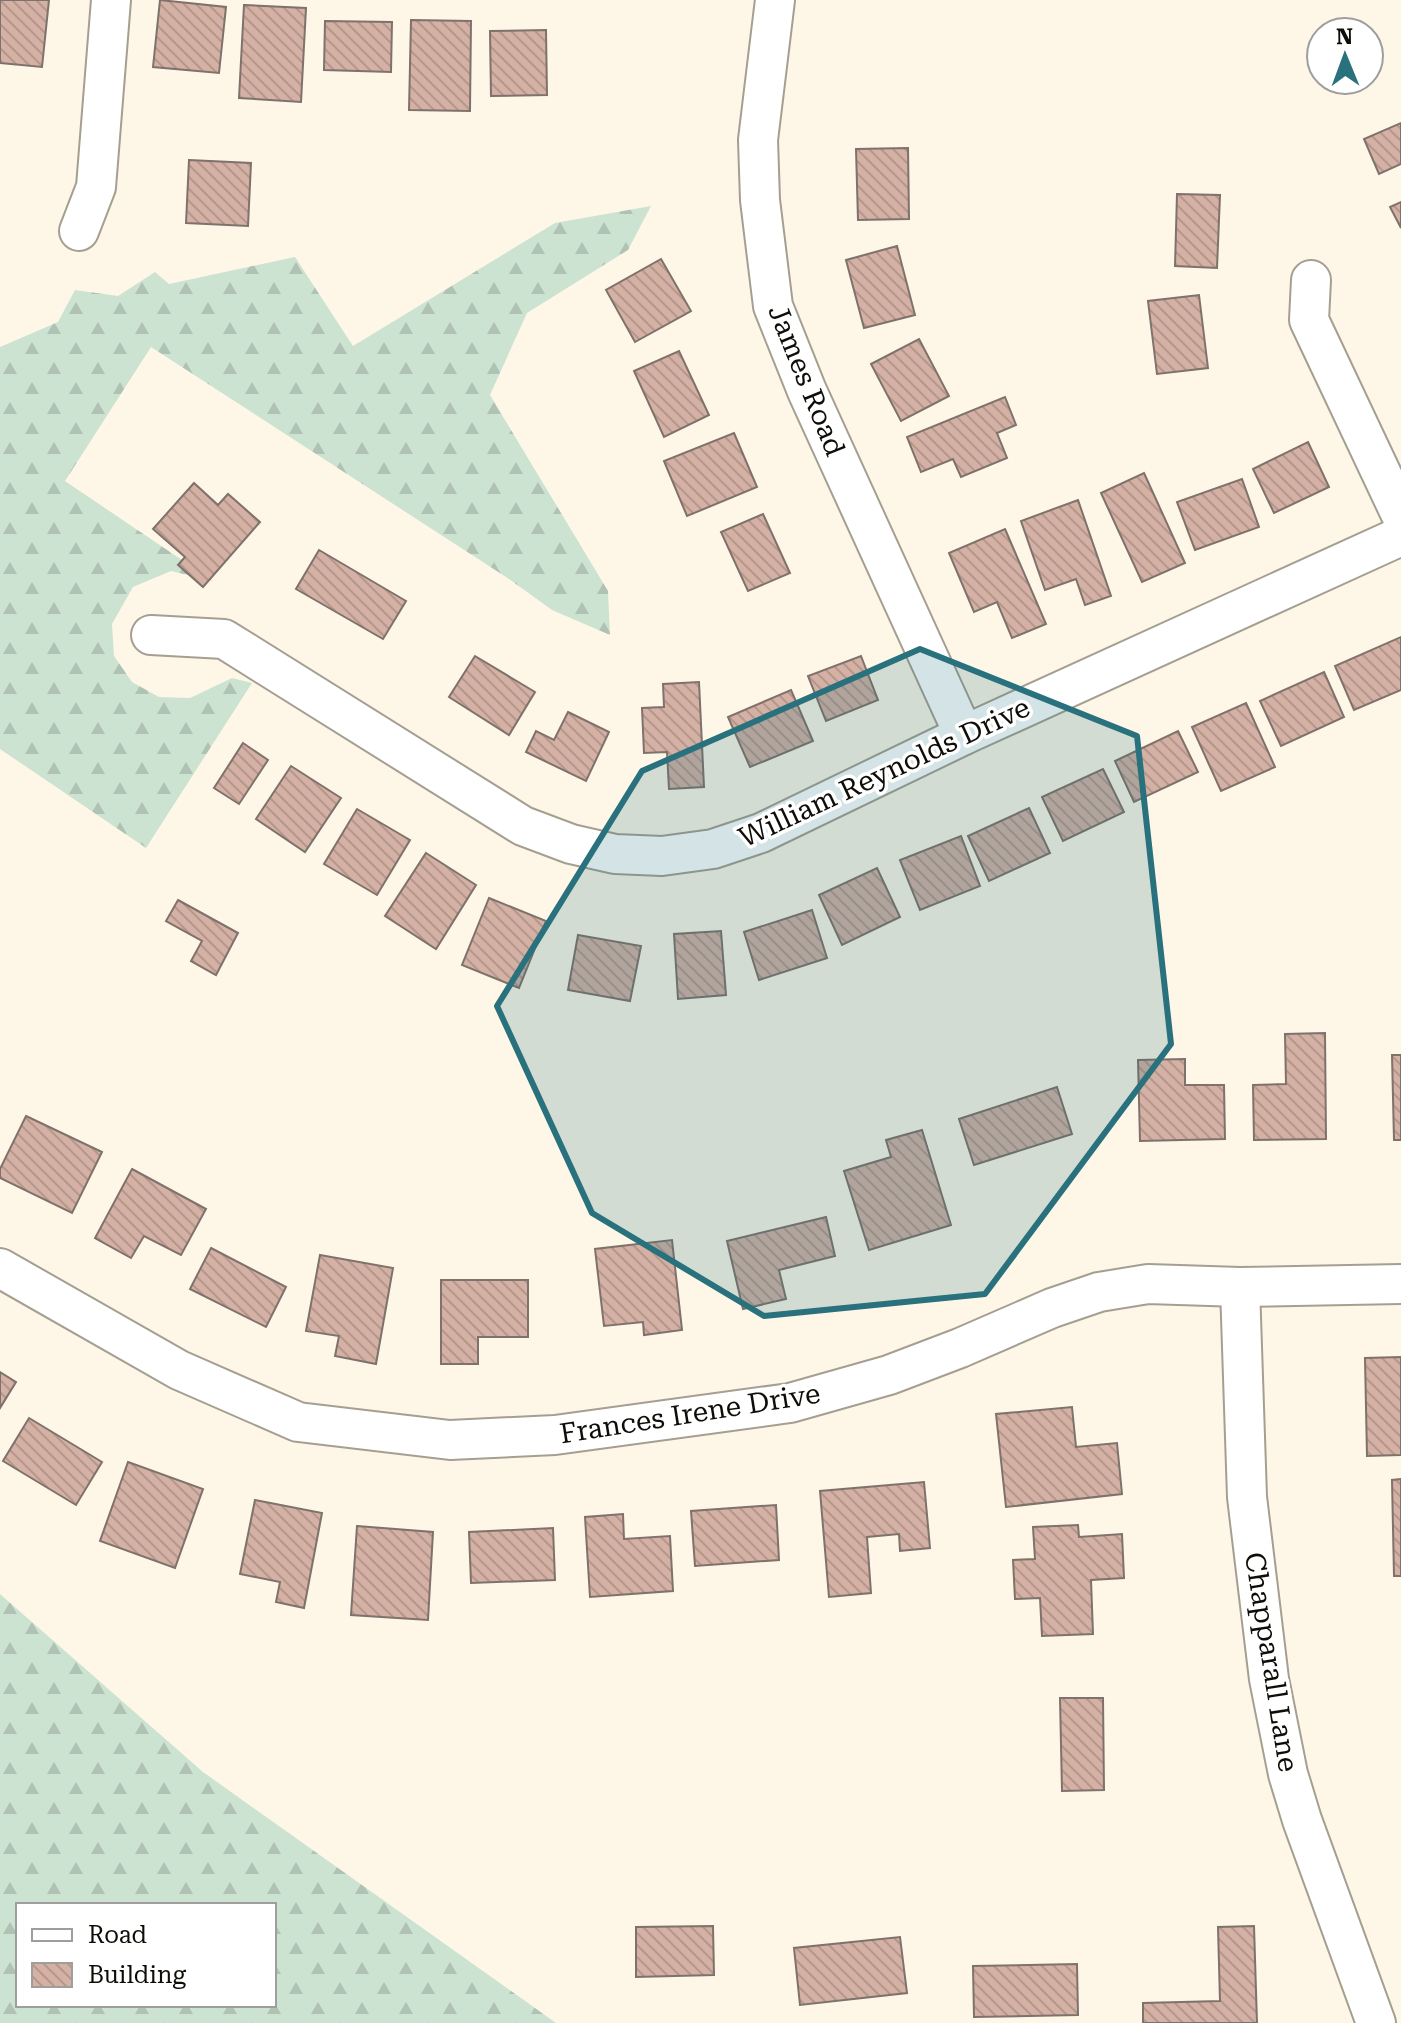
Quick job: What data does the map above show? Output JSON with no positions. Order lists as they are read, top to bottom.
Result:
{
  "streets": {
    "street": [
      "James Road",
      "William Reynolds Drive",
      "Frances Irene Drive",
      "Chapparall Lane"
    ]
  },
  "crossings": [
    ["James Road", "William Reynolds Drive"],
    ["Frances Irene Drive", "Chapparall Lane"]
  ],
  "legend": ["Road", "Building"],
  "north": "top"
}
